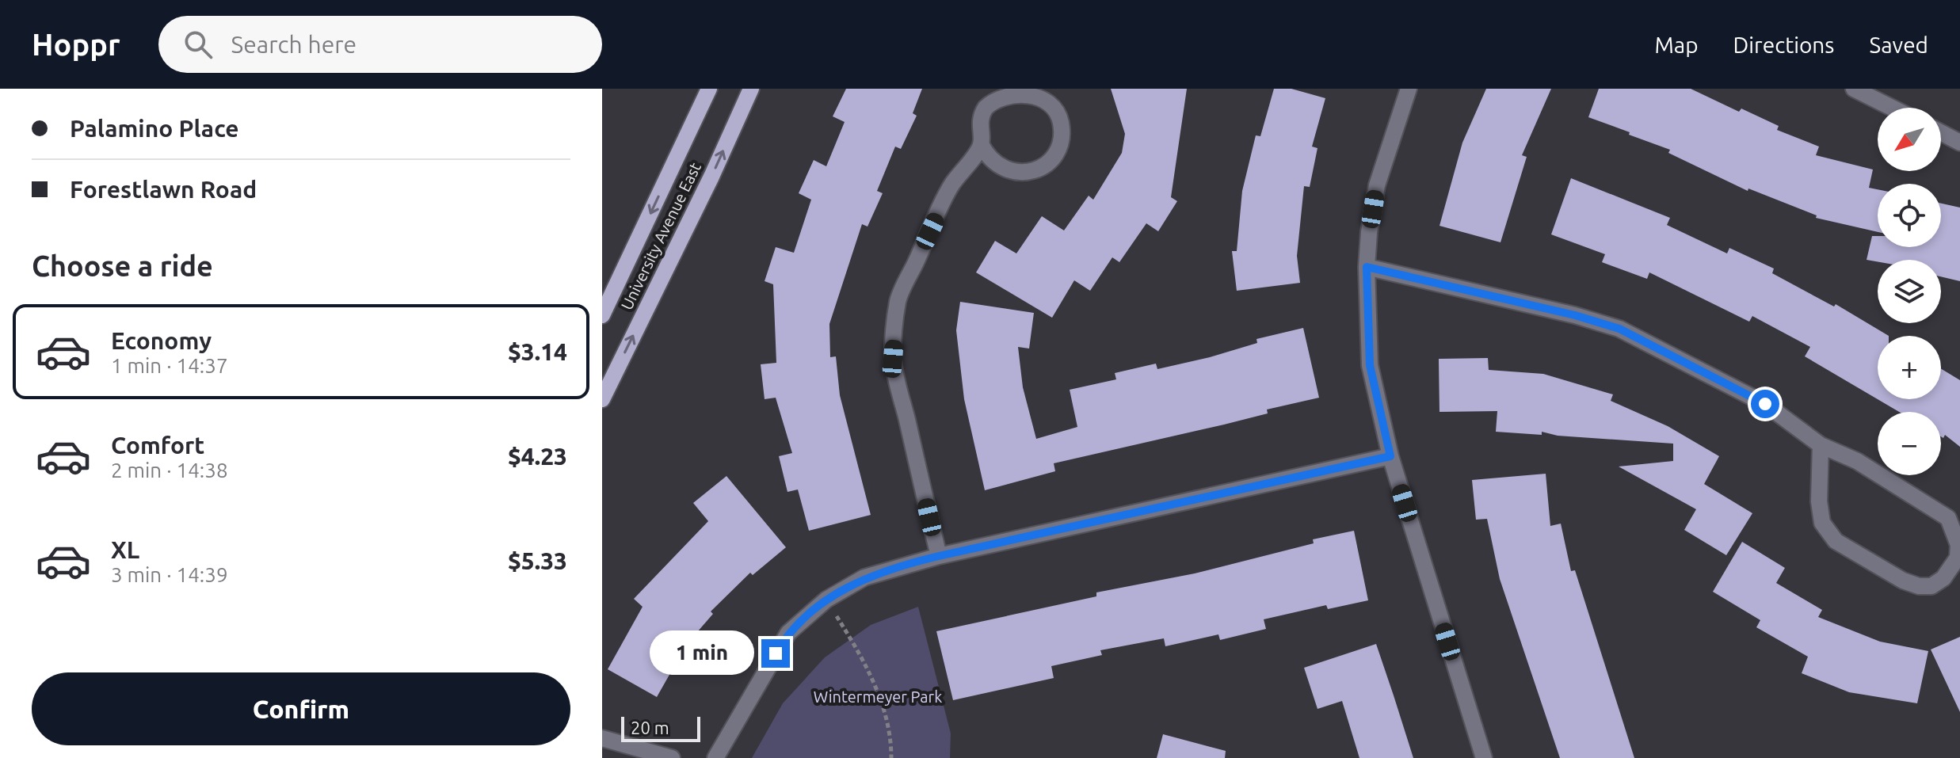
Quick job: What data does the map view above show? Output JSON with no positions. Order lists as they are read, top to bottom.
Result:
{
  "streets": {
    "main road": ["University Avenue East"]
  },
  "parks": ["Wintermeyer Park"],
  "scale_bar": "20 m",
  "north": "bottom left",
  "page": {
    "header": "Hoppr",
    "search": "Search here",
    "nav": ["Map", "Directions", "Saved"],
    "banner": ["Palamino Place", "Forestlawn Road"],
    "map_buttons": ["+", "−"],
    "heading": "Choose a ride",
    "list": [
      {
        "name": "Economy",
        "note": "1 min · 14:37",
        "value": "$3.14"
      },
      {
        "name": "Comfort",
        "note": "2 min · 14:38",
        "value": "$4.23"
      },
      {
        "name": "XL",
        "note": "3 min · 14:39",
        "value": "$5.33"
      }
    ],
    "bubble": "1 min",
    "buttons": "Confirm",
    "scale": "20 m"
  }
}
